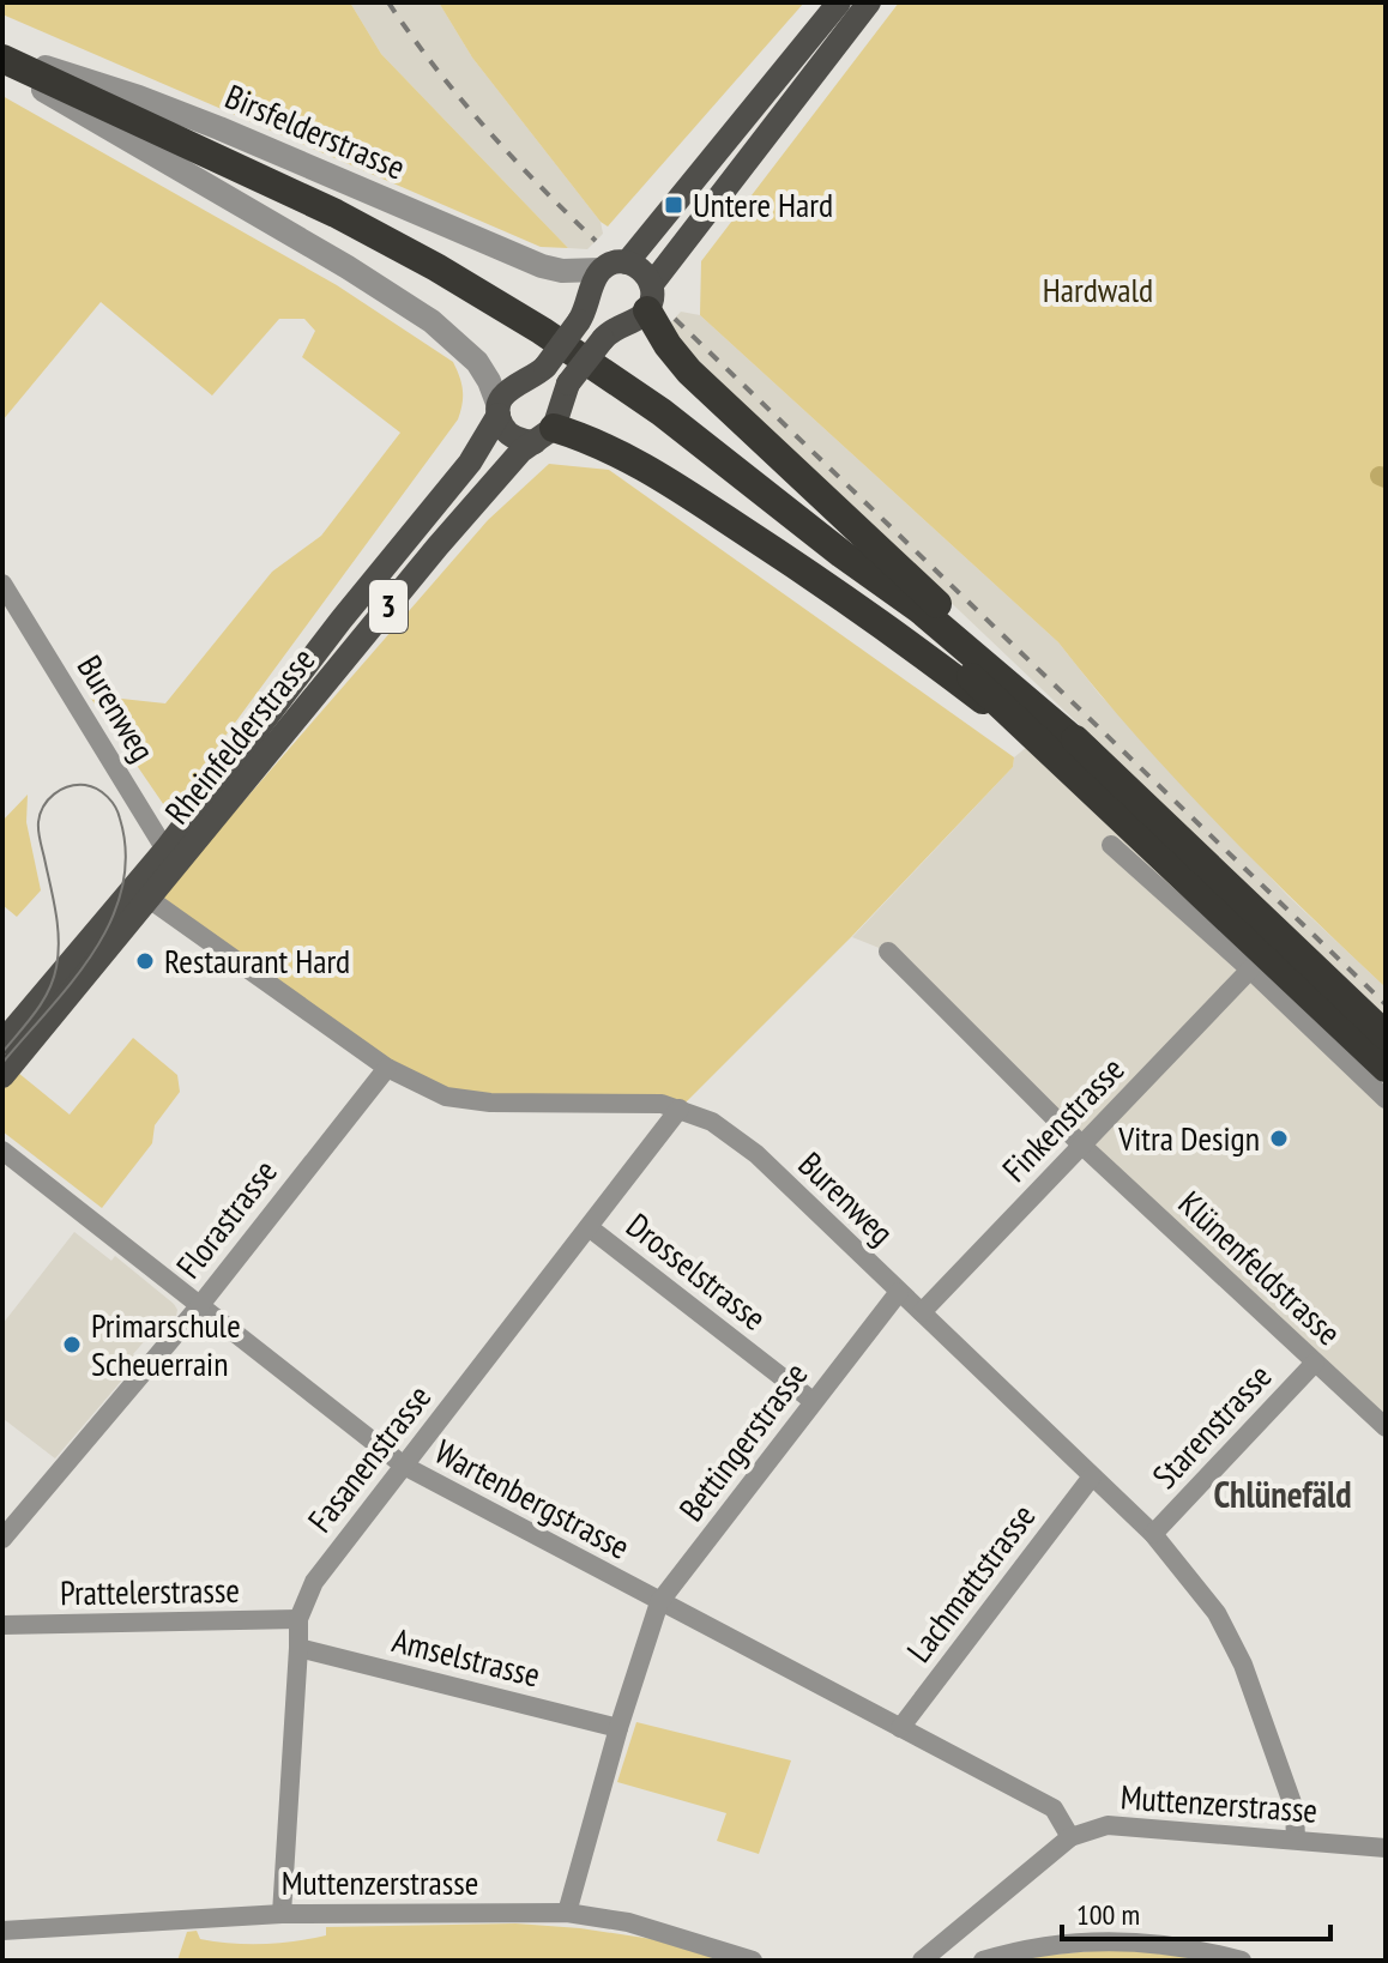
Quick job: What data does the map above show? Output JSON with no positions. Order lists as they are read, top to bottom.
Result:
{
  "streets": {
    "main road": ["3", "Rheinfelderstrasse"],
    "street": [
      "Birsfelderstrasse",
      "Burenweg",
      "Finkenstrasse",
      "Florastrasse",
      "Klünenfeldstrasse",
      "Drosselstrasse",
      "Starenstrasse",
      "Bettingerstrasse",
      "Fasanenstrasse",
      "Wartenbergstrasse",
      "Lachmattstrasse",
      "Prattelerstrasse",
      "Amselstrasse",
      "Muttenzerstrasse"
    ]
  },
  "crossings": [
    ["Birsfelderstrasse", "Rheinfelderstrasse"],
    ["Burenweg", "Rheinfelderstrasse"],
    ["Burenweg", "Finkenstrasse"],
    ["Burenweg", "Florastrasse"],
    ["Burenweg", "Starenstrasse"],
    ["Burenweg", "Bettingerstrasse"],
    ["Burenweg", "Fasanenstrasse"],
    ["Burenweg", "Lachmattstrasse"],
    ["Burenweg", "Muttenzerstrasse"],
    ["Finkenstrasse", "Klünenfeldstrasse"],
    ["Florastrasse", "Wartenbergstrasse"],
    ["Klünenfeldstrasse", "Starenstrasse"],
    ["Drosselstrasse", "Bettingerstrasse"],
    ["Drosselstrasse", "Fasanenstrasse"],
    ["Bettingerstrasse", "Wartenbergstrasse"],
    ["Bettingerstrasse", "Amselstrasse"],
    ["Bettingerstrasse", "Muttenzerstrasse"],
    ["Fasanenstrasse", "Wartenbergstrasse"],
    ["Fasanenstrasse", "Prattelerstrasse"],
    ["Fasanenstrasse", "Amselstrasse"],
    ["Fasanenstrasse", "Muttenzerstrasse"],
    ["Wartenbergstrasse", "Lachmattstrasse"],
    ["Wartenbergstrasse", "Muttenzerstrasse"]
  ],
  "districts": ["Chlünefäld"],
  "parks": ["Hardwald"],
  "places": {
    "transit": ["Untere Hard"],
    "other": ["Restaurant Hard", "Vitra Design", "Primarschule Scheuerrain"]
  },
  "scale_bar": "100 m"
}
